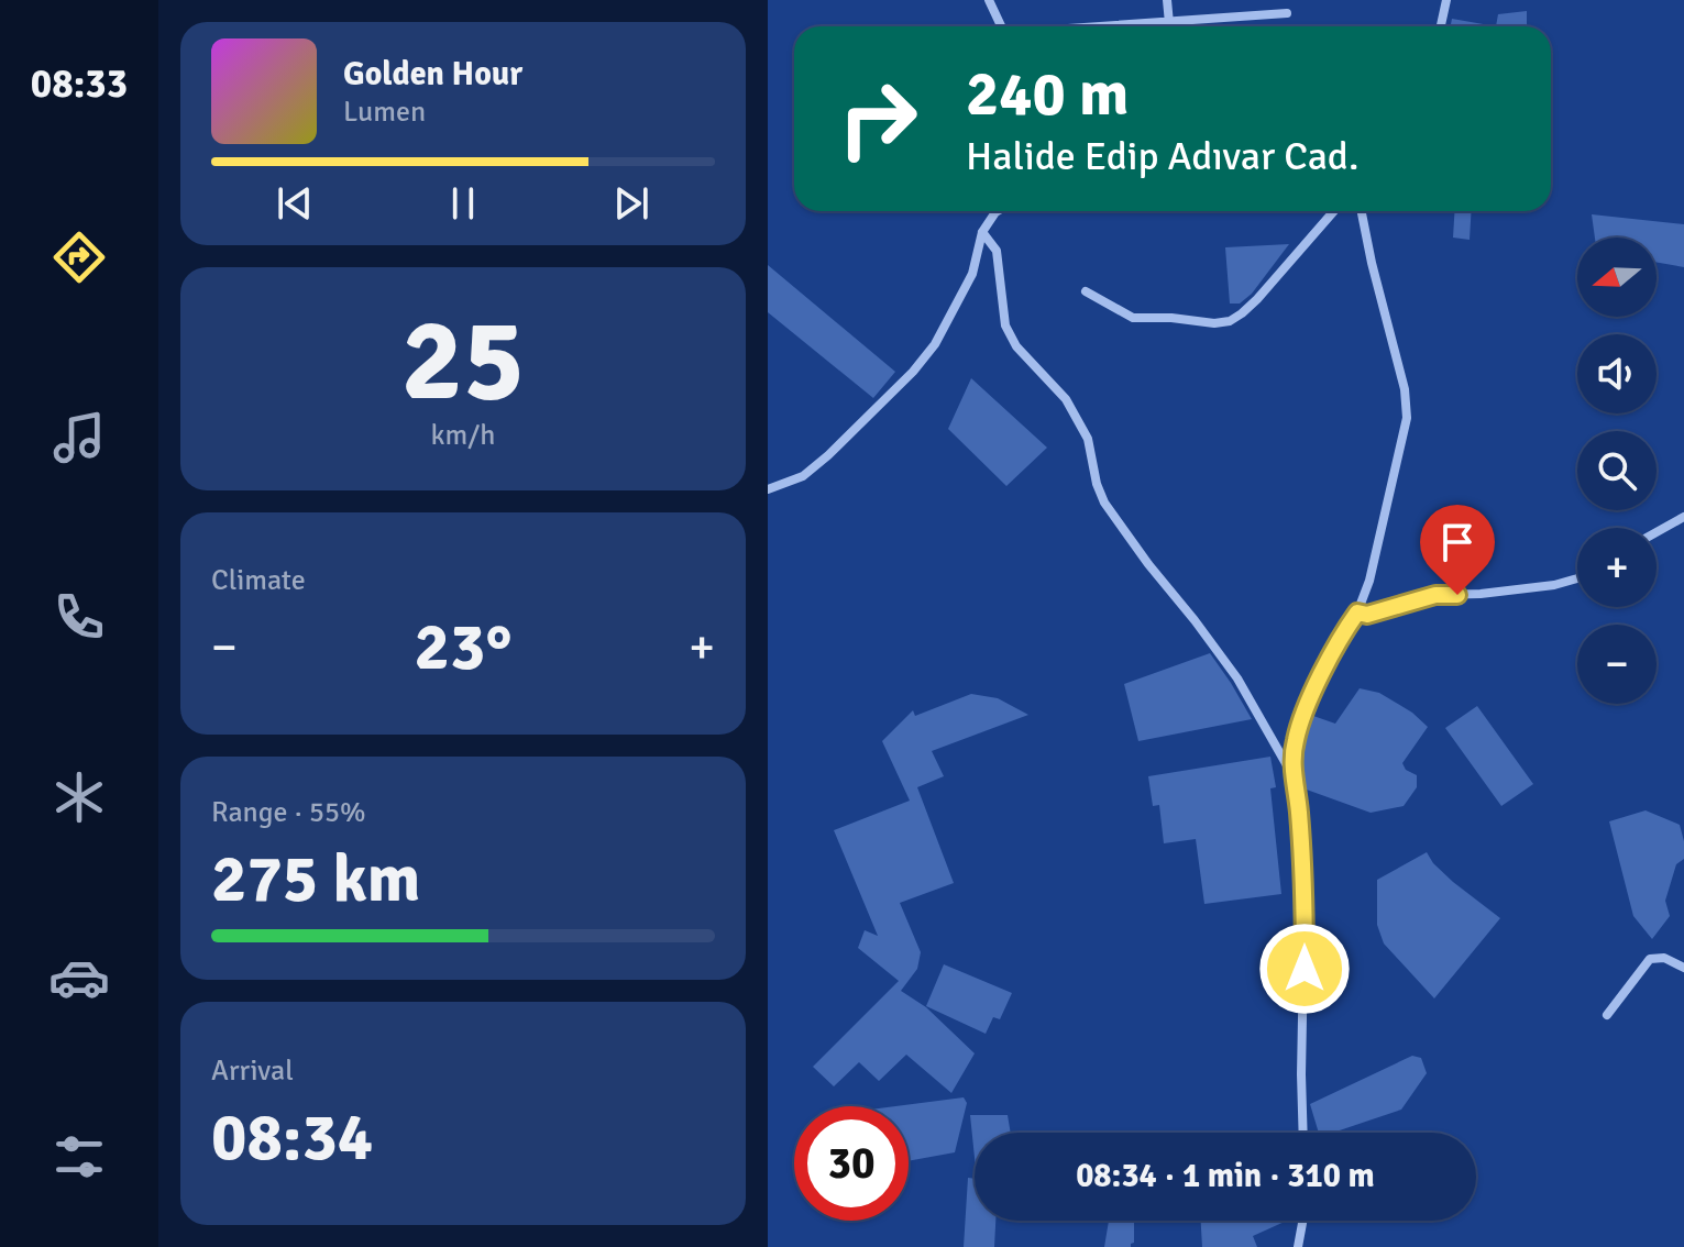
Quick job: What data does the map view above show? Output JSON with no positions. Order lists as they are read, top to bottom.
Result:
{
  "north": "left",
  "page": {
    "tabs": "08:33",
    "turn": ["240 m", "Halide Edip Adıvar Cad."],
    "song": ["Golden Hour", "Lumen"],
    "map_buttons": ["+", "−"],
    "tile": [
      ["25", "km/h"],
      "Climate",
      ["Range · 55%", "275 km"],
      ["Arrival", "08:34"]
    ],
    "heat": ["−", "23°", "+"],
    "limit": "30",
    "trip": "08:34 · 1 min · 310 m"
  }
}
